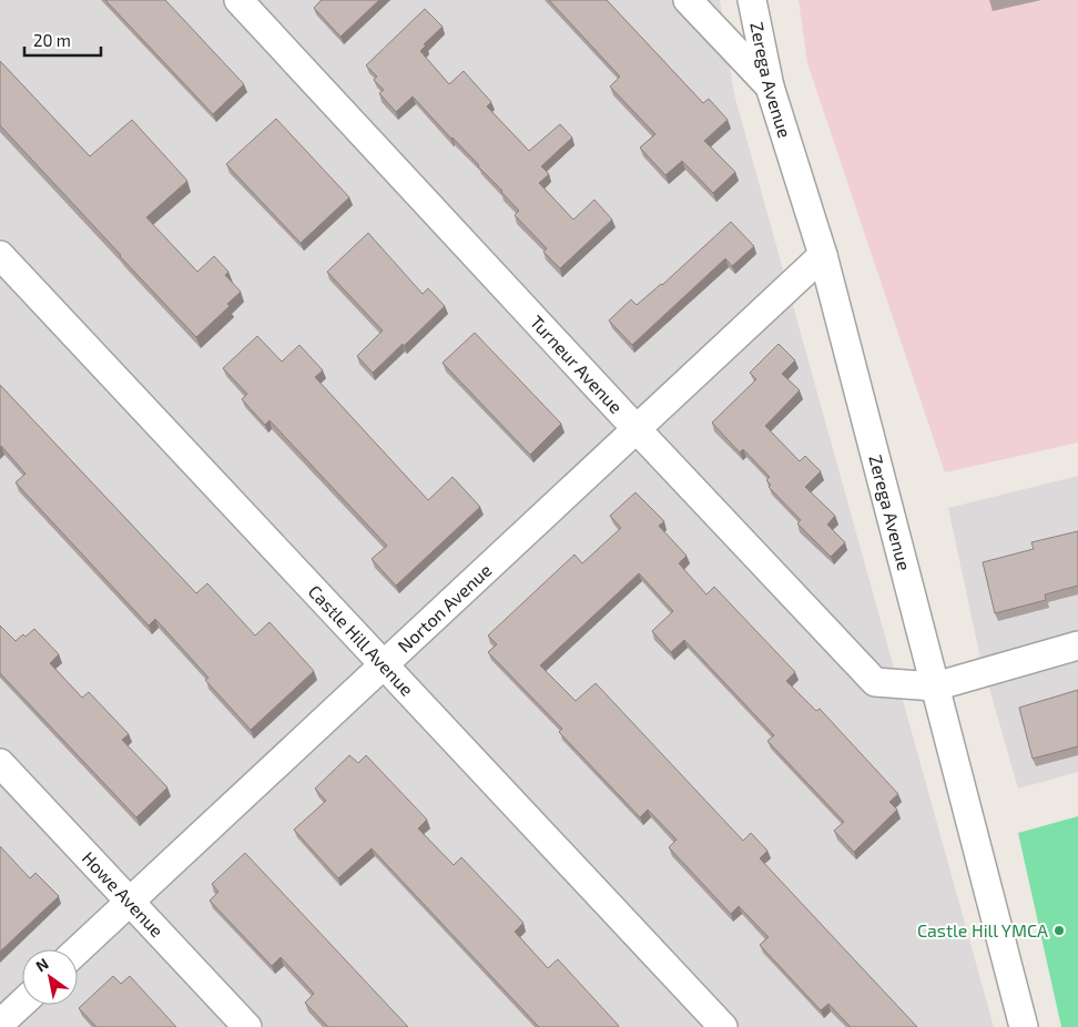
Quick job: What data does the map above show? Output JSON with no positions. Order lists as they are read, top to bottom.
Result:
{
  "streets": {
    "street": [
      "Zerega Avenue",
      "Turneur Avenue",
      "Norton Avenue",
      "Castle Hill Avenue",
      "Howe Avenue"
    ]
  },
  "crossings": [
    ["Zerega Avenue", "Turneur Avenue"],
    ["Zerega Avenue", "Norton Avenue"],
    ["Turneur Avenue", "Norton Avenue"],
    ["Norton Avenue", "Castle Hill Avenue"],
    ["Norton Avenue", "Howe Avenue"]
  ],
  "places": ["Castle Hill YMCA"],
  "scale_bar": "20 m",
  "north": "top left"
}
